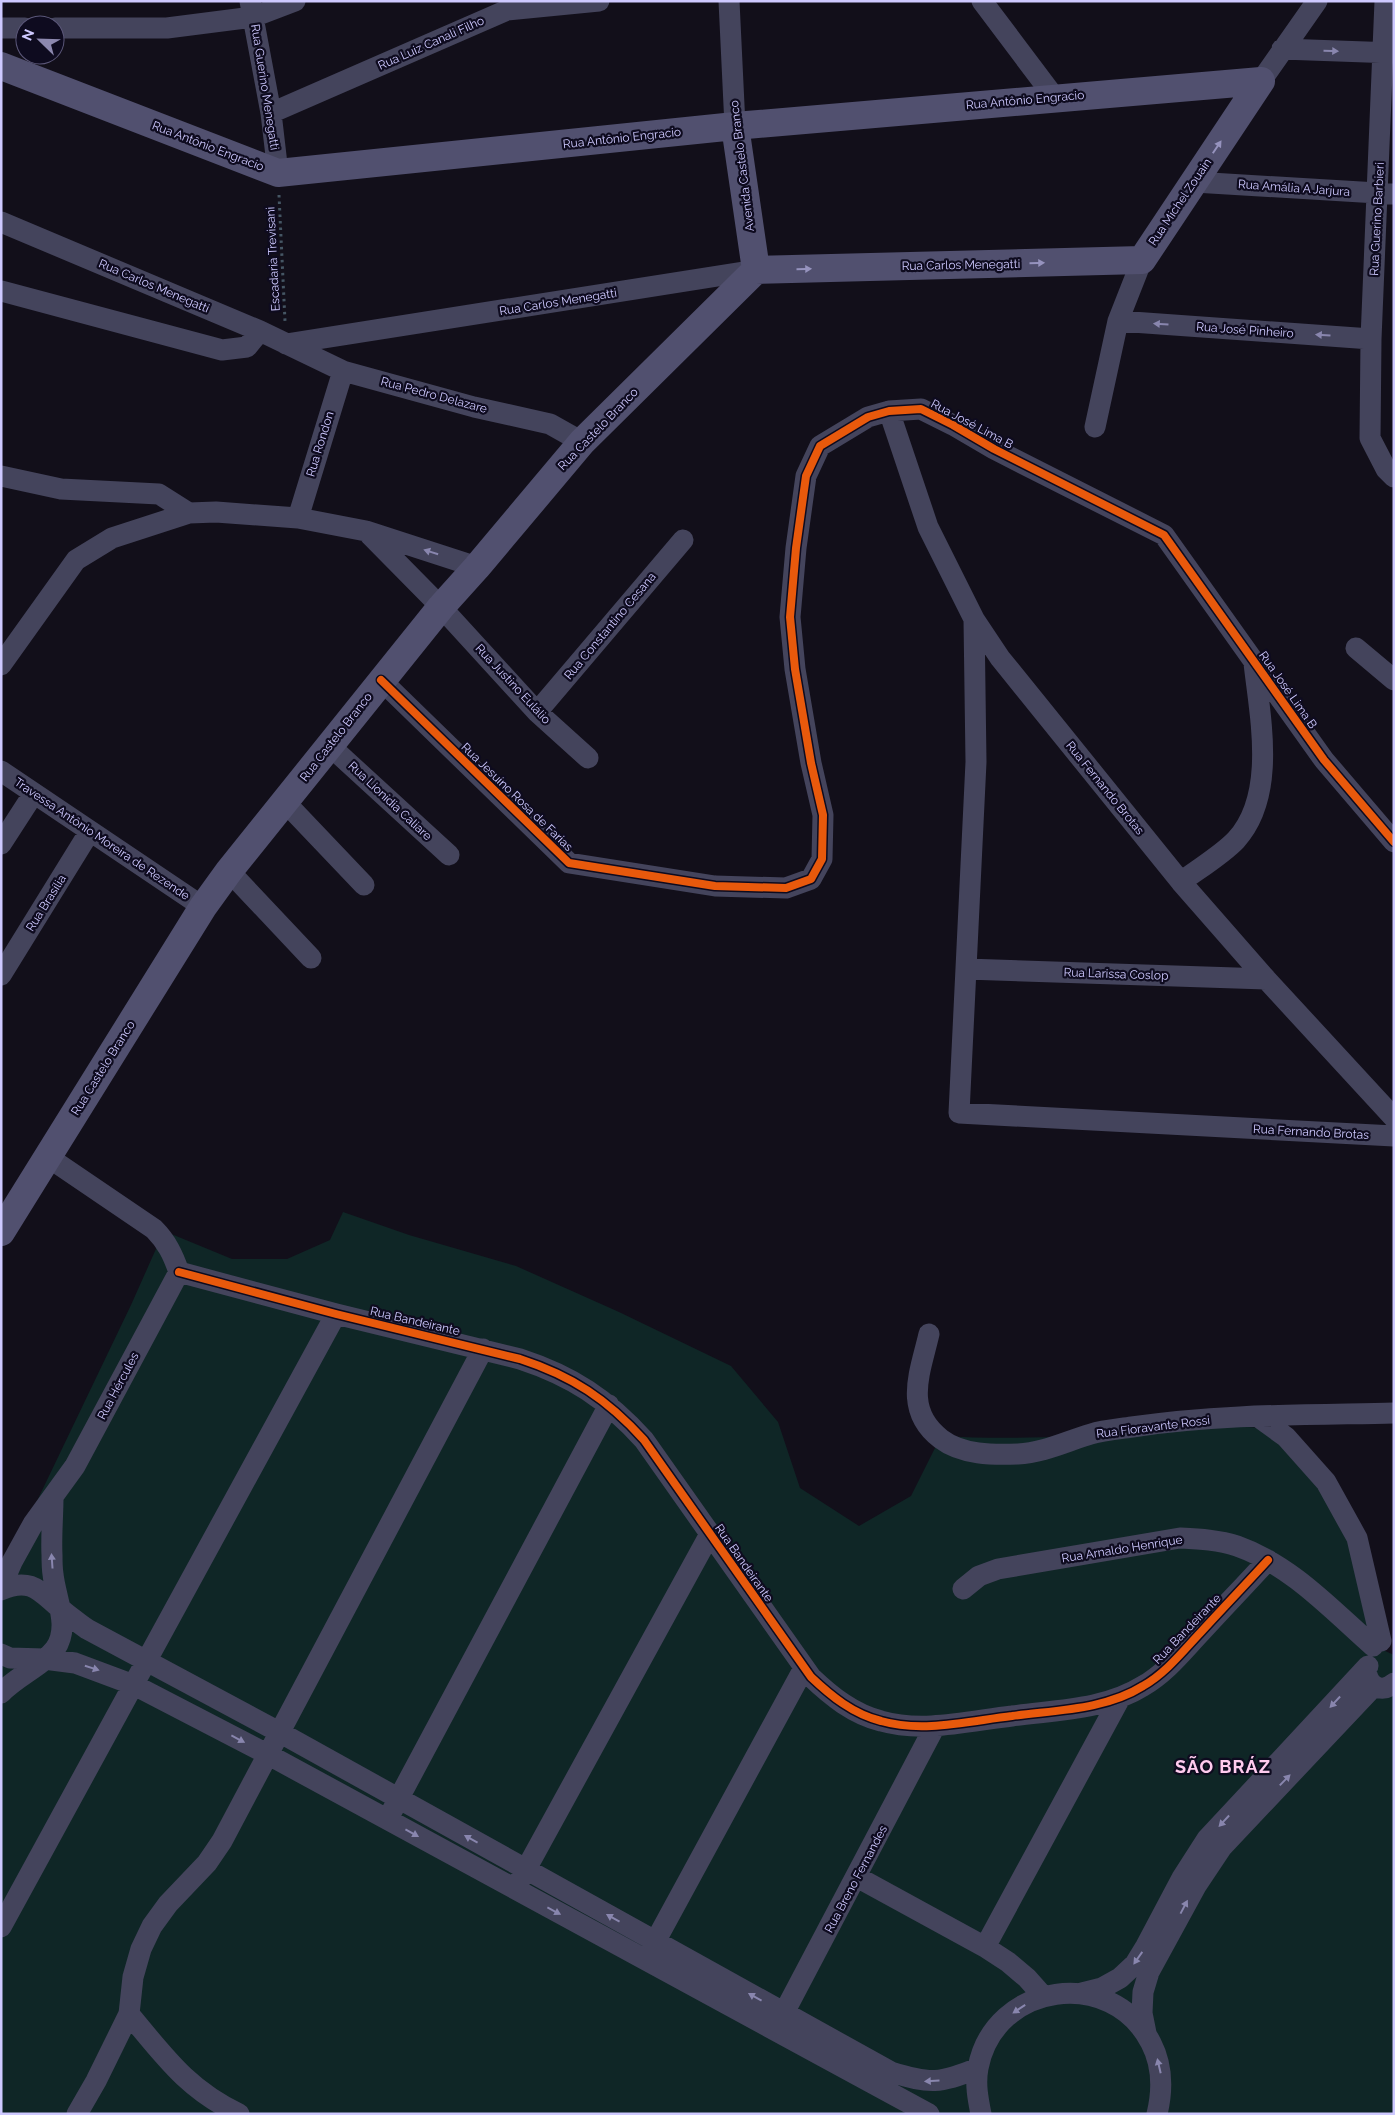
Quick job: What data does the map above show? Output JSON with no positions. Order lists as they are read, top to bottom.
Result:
{
  "streets": {
    "street": [
      "Rua Luiz Canali Filho",
      "Rua Guerino Menegatti",
      "Rua Antônio Engracio",
      "Avenida Castelo Branco",
      "Rua Amália A Jarjura",
      "Rua Michel Zouain",
      "Rua Guerino Barbieri",
      "Rua Carlos Menegatti",
      "Rua José Pinheiro",
      "Rua Pedro Delazare",
      "Rua José Lima B",
      "Rua Castelo Branco",
      "Rua Rondon",
      "Rua Constantino Cesana",
      "Rua Justino Eulálio",
      "Rua Fernando Brotas",
      "Rua Jesuíno Rosa de Farias",
      "Rua Lionídia Caliare",
      "Travessa Antônio Moreira de Rezende",
      "Rua Brasília",
      "Rua Larissa Coslop",
      "Rua Bandeirante",
      "Rua Hércules",
      "Rua Fioravante Rossi",
      "Rua Arnaldo Henrique",
      "Rua Breno Fernandes"
    ],
    "path": ["Escadaria Trevisani"]
  },
  "crossings": [
    ["Rua Luiz Canali Filho", "Rua Guerino Menegatti"],
    ["Rua Guerino Menegatti", "Rua Antônio Engracio"],
    ["Rua Guerino Menegatti", "Escadaria Trevisani"],
    ["Rua Antônio Engracio", "Avenida Castelo Branco"],
    ["Rua Antônio Engracio", "Rua Michel Zouain"],
    ["Rua Antônio Engracio", "Escadaria Trevisani"],
    ["Avenida Castelo Branco", "Rua Carlos Menegatti"],
    ["Avenida Castelo Branco", "Rua Castelo Branco"],
    ["Rua Amália A Jarjura", "Rua Michel Zouain"],
    ["Rua Amália A Jarjura", "Rua Guerino Barbieri"],
    ["Rua Michel Zouain", "Rua Carlos Menegatti"],
    ["Rua Michel Zouain", "Rua José Pinheiro"],
    ["Rua Guerino Barbieri", "Rua José Pinheiro"],
    ["Escadaria Trevisani", "Rua Carlos Menegatti"],
    ["Escadaria Trevisani", "Rua Pedro Delazare"],
    ["Rua Carlos Menegatti", "Rua Pedro Delazare"],
    ["Rua Carlos Menegatti", "Rua Castelo Branco"],
    ["Rua Pedro Delazare", "Rua Castelo Branco"],
    ["Rua Pedro Delazare", "Rua Rondon"],
    ["Rua José Lima B", "Rua Fernando Brotas"],
    ["Rua José Lima B", "Rua Jesuíno Rosa de Farias"],
    ["Rua Castelo Branco", "Rua Justino Eulálio"],
    ["Rua Castelo Branco", "Rua Jesuíno Rosa de Farias"],
    ["Rua Castelo Branco", "Rua Lionídia Caliare"],
    ["Rua Castelo Branco", "Travessa Antônio Moreira de Rezende"],
    ["Rua Constantino Cesana", "Rua Justino Eulálio"],
    ["Rua Fernando Brotas", "Rua Larissa Coslop"],
    ["Travessa Antônio Moreira de Rezende", "Rua Brasília"],
    ["Rua Bandeirante", "Rua Hércules"],
    ["Rua Bandeirante", "Rua Arnaldo Henrique"],
    ["Rua Bandeirante", "Rua Breno Fernandes"]
  ],
  "one_way": ["Rua José Pinheiro"],
  "districts": ["SÃO BRÁZ"],
  "north": "top left"
}
